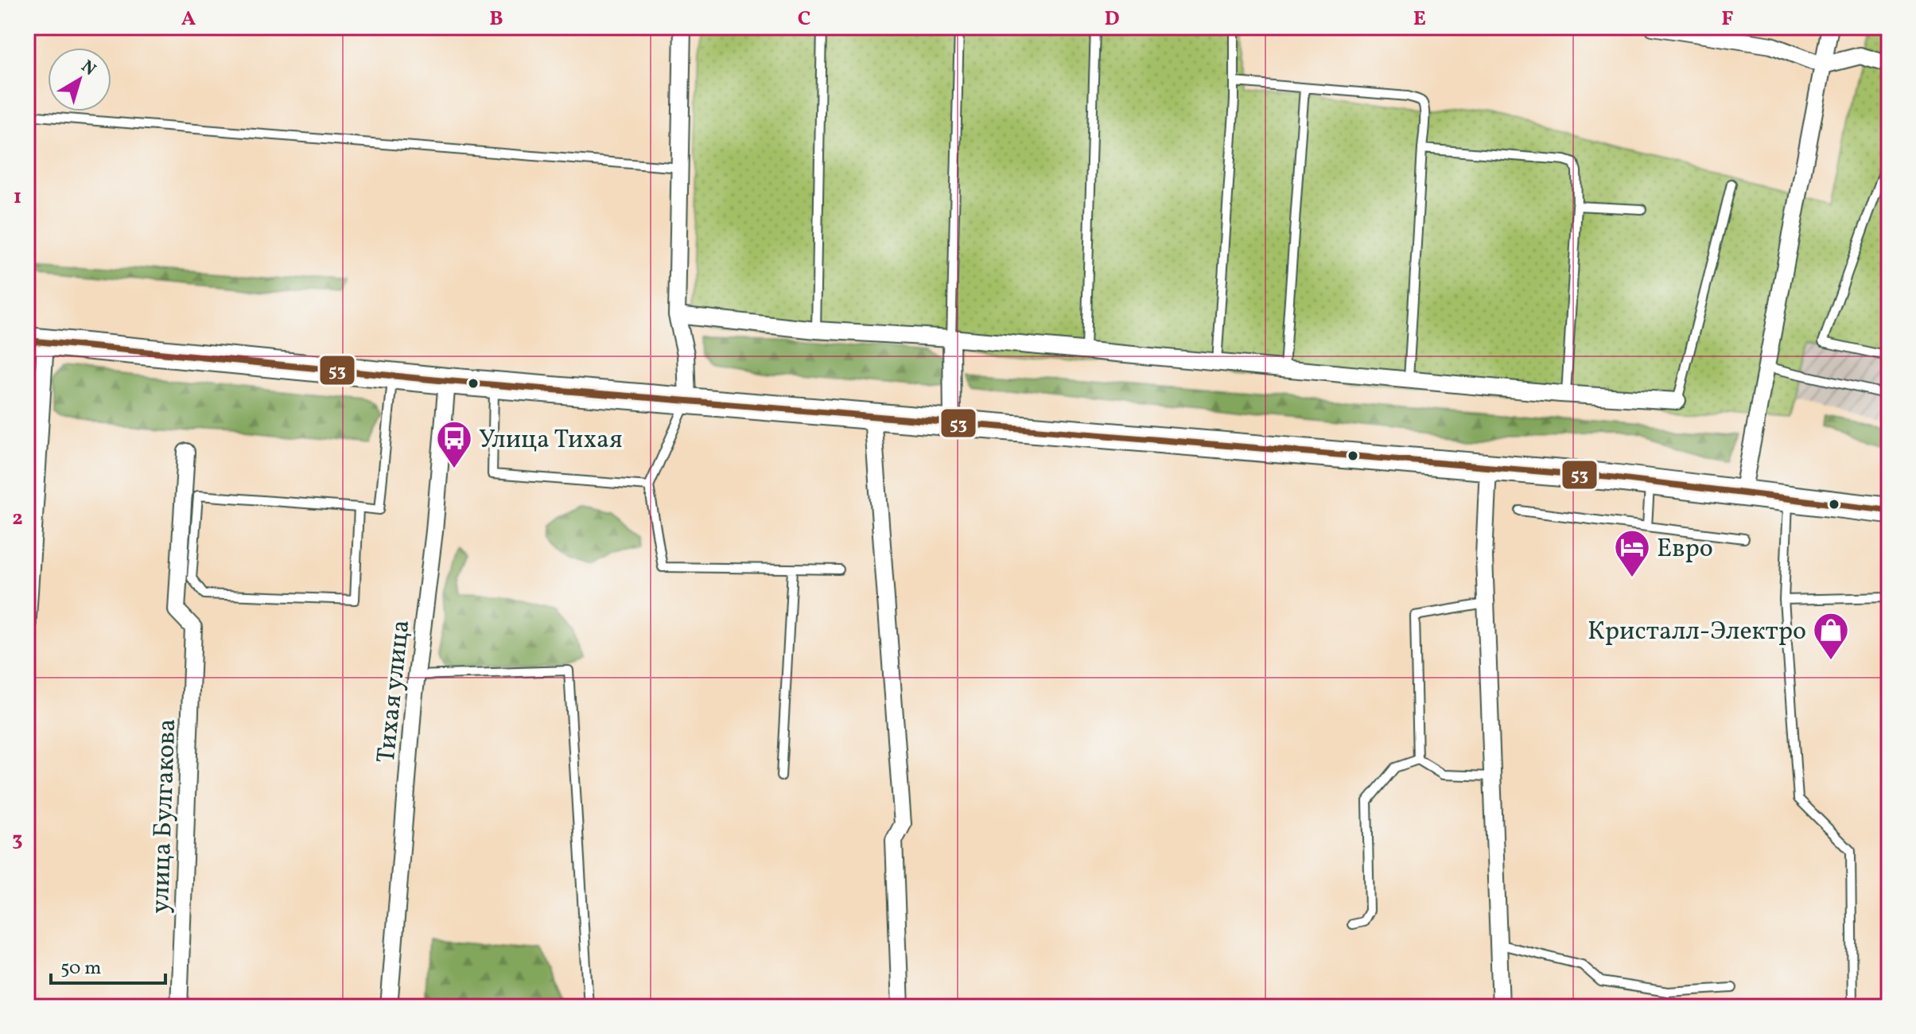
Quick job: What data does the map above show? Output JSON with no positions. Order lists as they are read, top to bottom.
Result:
{
  "streets": {
    "street": ["Тихая улица", "улица Булгакова"]
  },
  "places": {
    "bus stop": ["Улица Тихая"],
    "hotel": ["Евро"],
    "shop": ["Кристалл-Электро"]
  },
  "lines": ["transit line 53"],
  "scale_bar": "50 m",
  "north": "top right",
  "grid": {
    "columns": [
      "A",
      "B",
      "C",
      "D",
      "E",
      "F"
    ],
    "rows": ["1", "2", "3"]
  }
}
